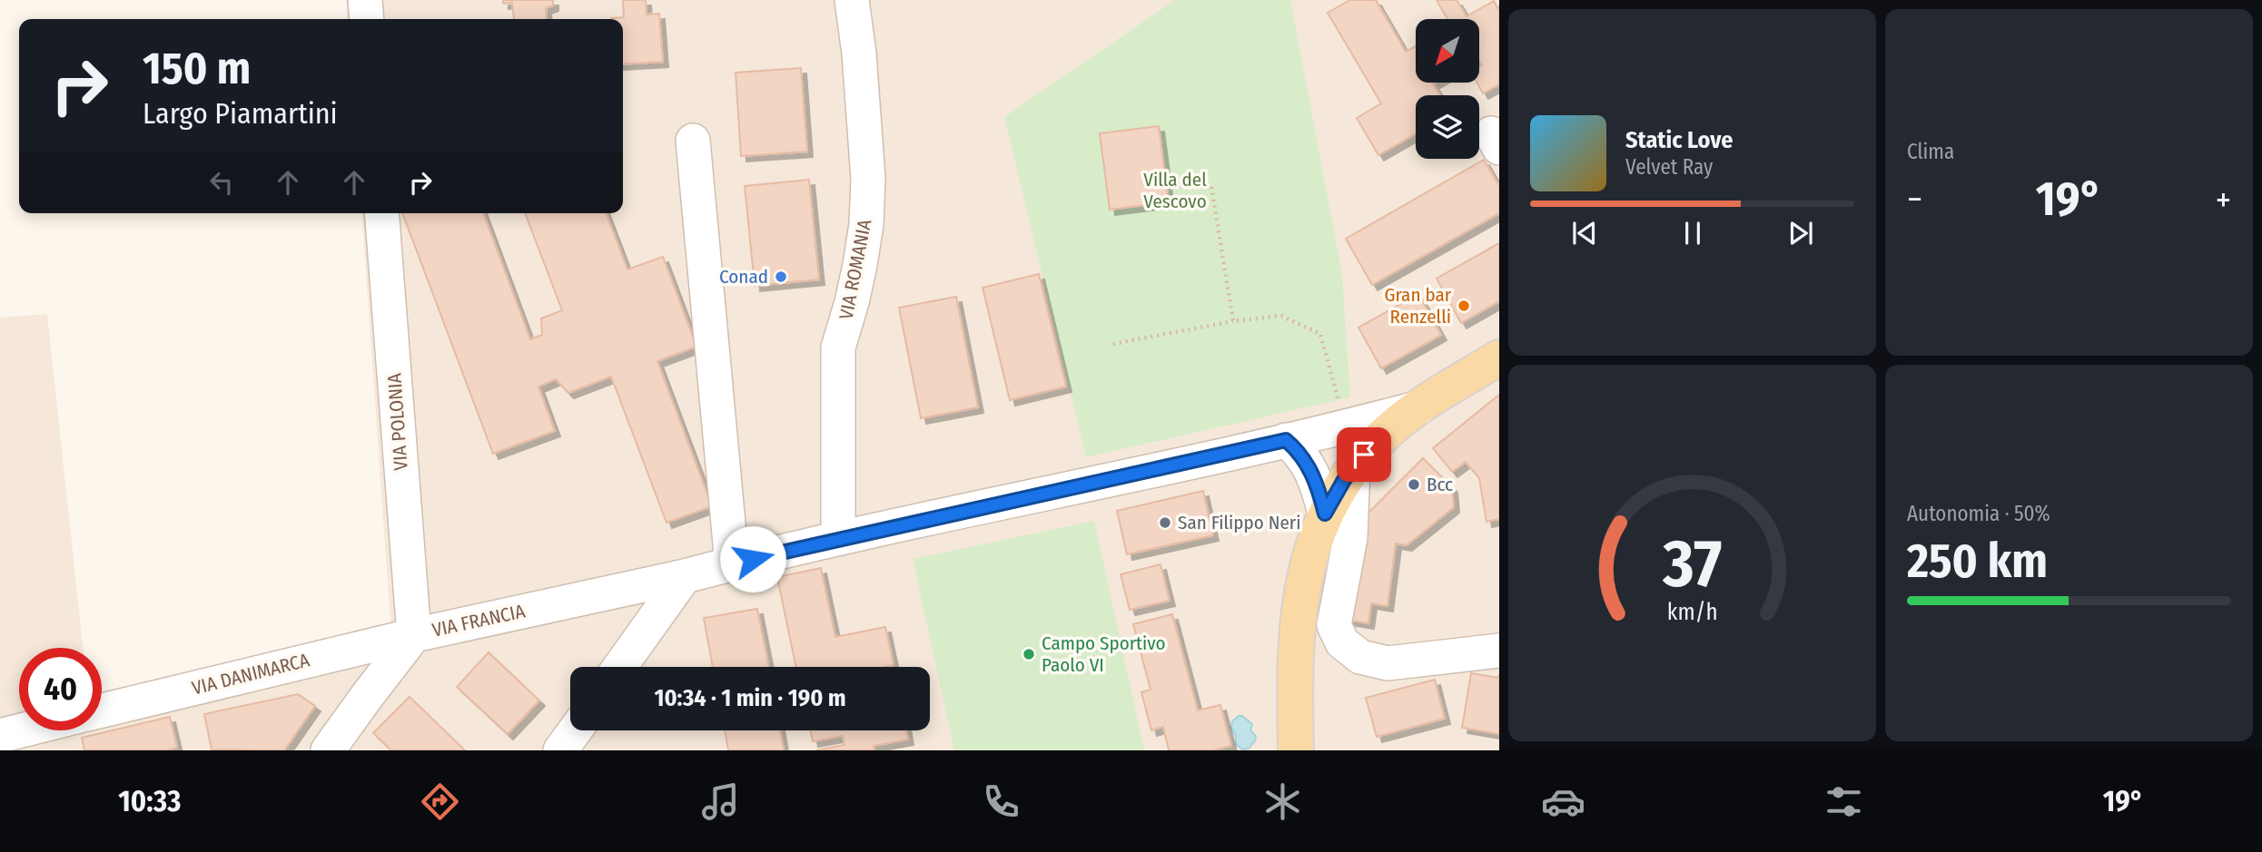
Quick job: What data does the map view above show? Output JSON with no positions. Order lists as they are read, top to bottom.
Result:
{
  "streets": {
    "street": [
      "VIA ROMANIA",
      "VIA POLONIA",
      "VIA FRANCIA",
      "VIA DANIMARCA"
    ]
  },
  "crossings": [
    ["VIA ROMANIA", "VIA FRANCIA"],
    ["VIA POLONIA", "VIA FRANCIA"],
    ["VIA POLONIA", "VIA DANIMARCA"],
    ["VIA FRANCIA", "VIA DANIMARCA"]
  ],
  "parks": ["Villa del Vescovo"],
  "places": [
    "Conad",
    "Gran bar Renzelli",
    "Bcc",
    "San Filippo Neri",
    "Campo Sportivo Paolo VI"
  ],
  "north": "bottom left",
  "page": {
    "tile": [
      "Clima",
      ["Autonomia · 50%", "250 km"]
    ],
    "turn": ["150 m", "Largo Piamartini"],
    "song": ["Static Love", "Velvet Ray"],
    "heat": ["−", "19°", "+"],
    "limit": "40",
    "trip": "10:34 · 1 min · 190 m",
    "tabs": ["10:33", "19°"],
    "gauge": ["37", "km/h"]
  }
}
